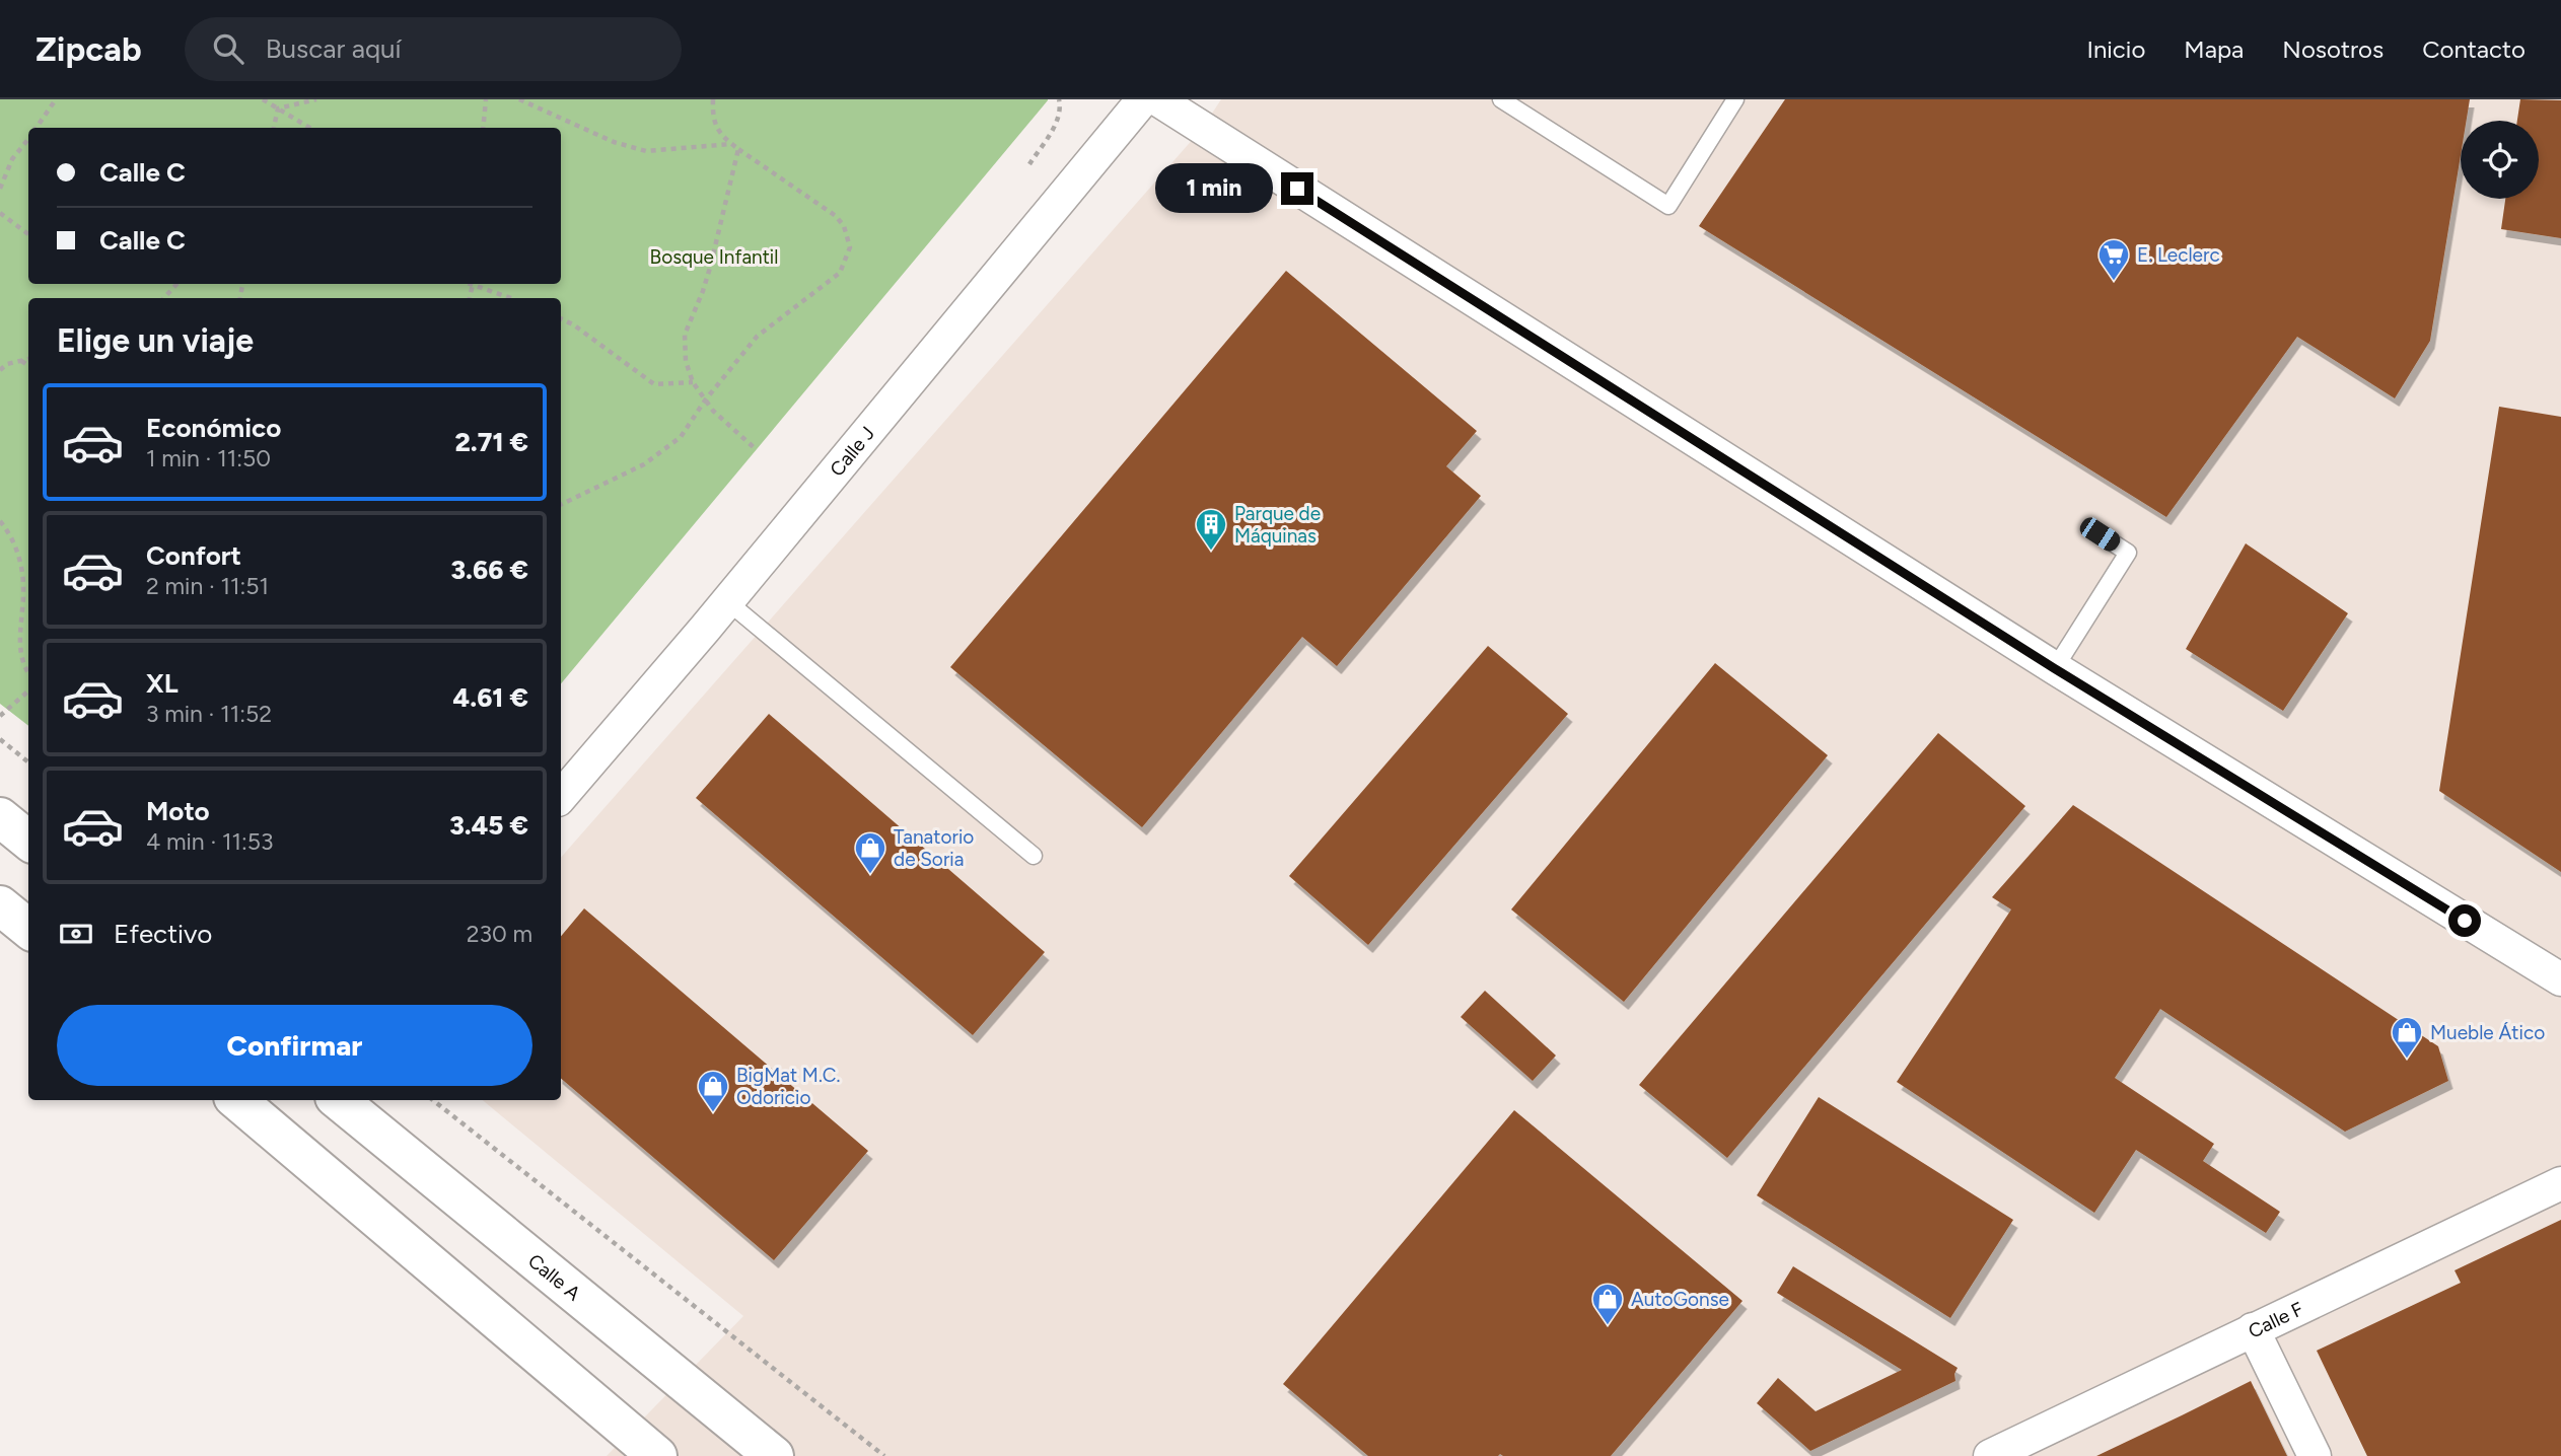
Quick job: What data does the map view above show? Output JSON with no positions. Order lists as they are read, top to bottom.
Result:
{
  "streets": {
    "street": ["Calle J", "Calle A", "Calle F"]
  },
  "parks": ["Bosque Infantil"],
  "places": {
    "supermarket": ["E. Leclerc"],
    "building": ["Parque de Máquinas"],
    "shop": [
      "Tanatorio de Soria",
      "Mueble Ático",
      "BigMat M.C. Odoricio",
      "AutoGonse"
    ]
  },
  "page": {
    "header": "Zipcab",
    "search": "Buscar aquí",
    "nav": [
      "Inicio",
      "Mapa",
      "Nosotros",
      "Contacto"
    ],
    "banner": ["Calle C", "Calle C"],
    "bubble": "1 min",
    "heading": "Elige un viaje",
    "list": [
      {
        "name": "Económico",
        "note": "1 min · 11:50",
        "value": "2.71 €"
      },
      {
        "name": "Confort",
        "note": "2 min · 11:51",
        "value": "3.66 €"
      },
      {
        "name": "XL",
        "note": "3 min · 11:52",
        "value": "4.61 €"
      },
      {
        "name": "Moto",
        "note": "4 min · 11:53",
        "value": "3.45 €"
      }
    ],
    "pay": ["Efectivo", "230 m"],
    "buttons": "Confirmar"
  }
}
